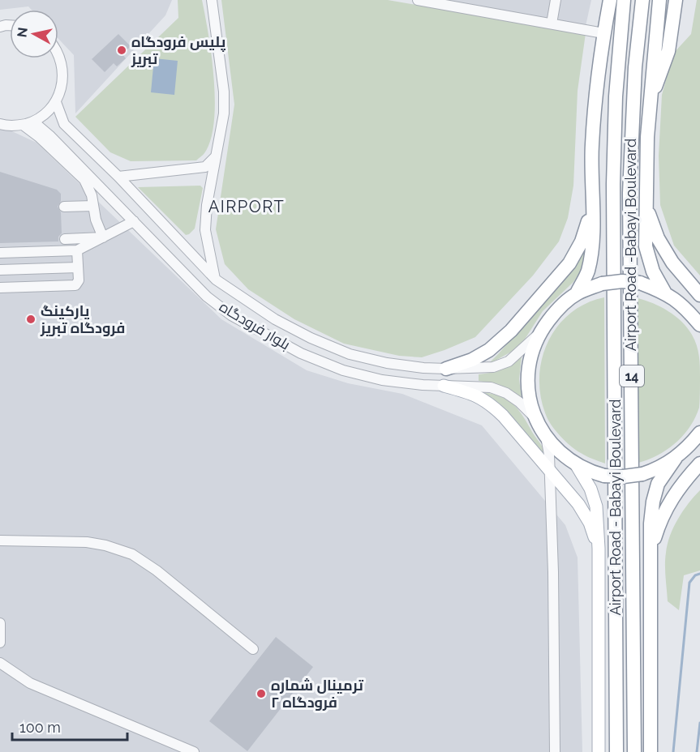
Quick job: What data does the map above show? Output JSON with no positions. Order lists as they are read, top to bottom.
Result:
{
  "streets": {
    "highway": ["Airport Road -Babayi Boulevard", "14", "Airport Road - Babayi Boulevard"],
    "street": ["بلوار فرودگاه"]
  },
  "districts": ["AIRPORT"],
  "places": ["پلیس فرودگاه تبریز", "پارکینگ فرودگاه تبریز", "ترمينال شماره ۲ فرودگاه"],
  "scale_bar": "100 m",
  "north": "left"
}
